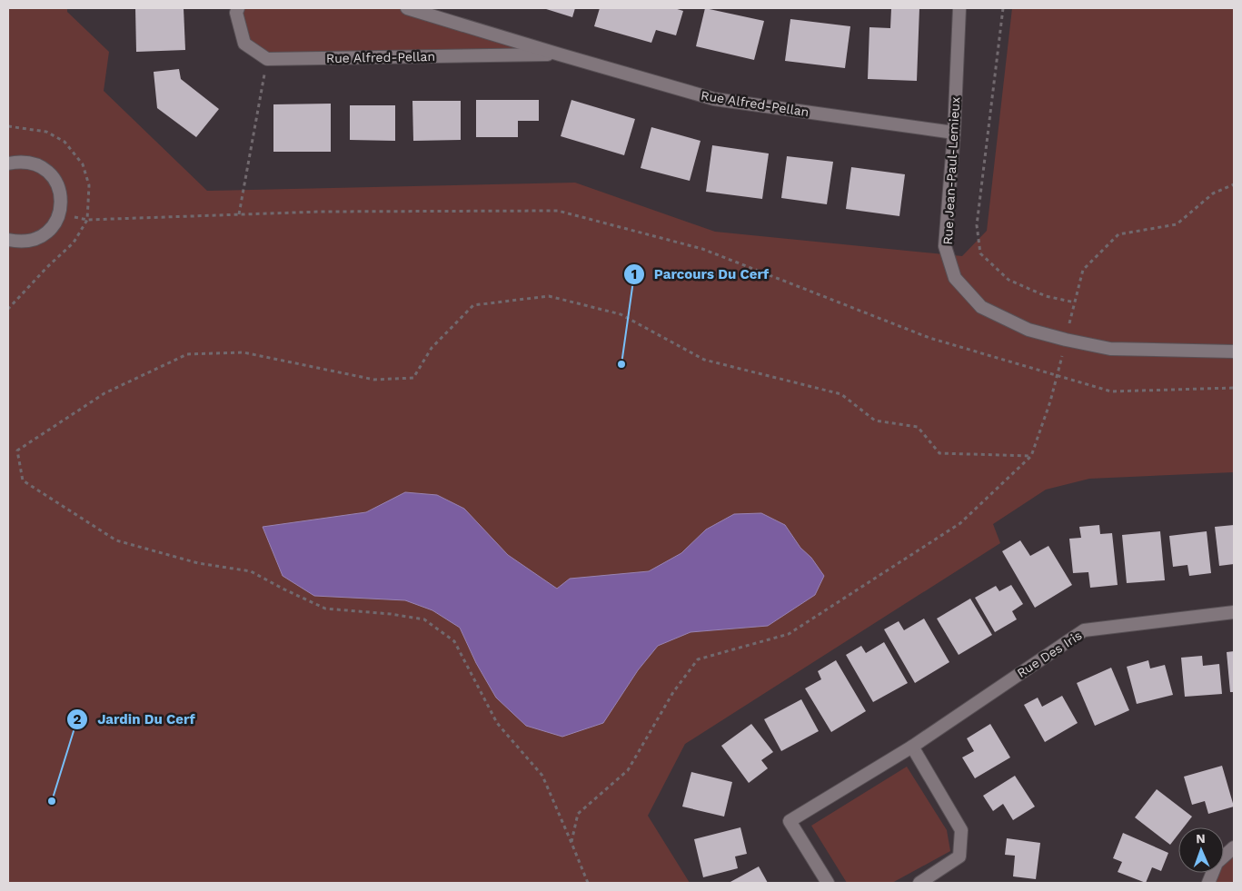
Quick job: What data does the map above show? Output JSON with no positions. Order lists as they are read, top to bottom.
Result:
{
  "streets": {
    "street": ["Rue Alfred-Pellan", "Rue Jean-Paul-Lemieux", "Rue Des Iris"]
  },
  "crossings": [
    ["Rue Alfred-Pellan", "Rue Jean-Paul-Lemieux"]
  ],
  "places": ["Parcours Du Cerf", "Jardin Du Cerf"],
  "north": "top"
}
